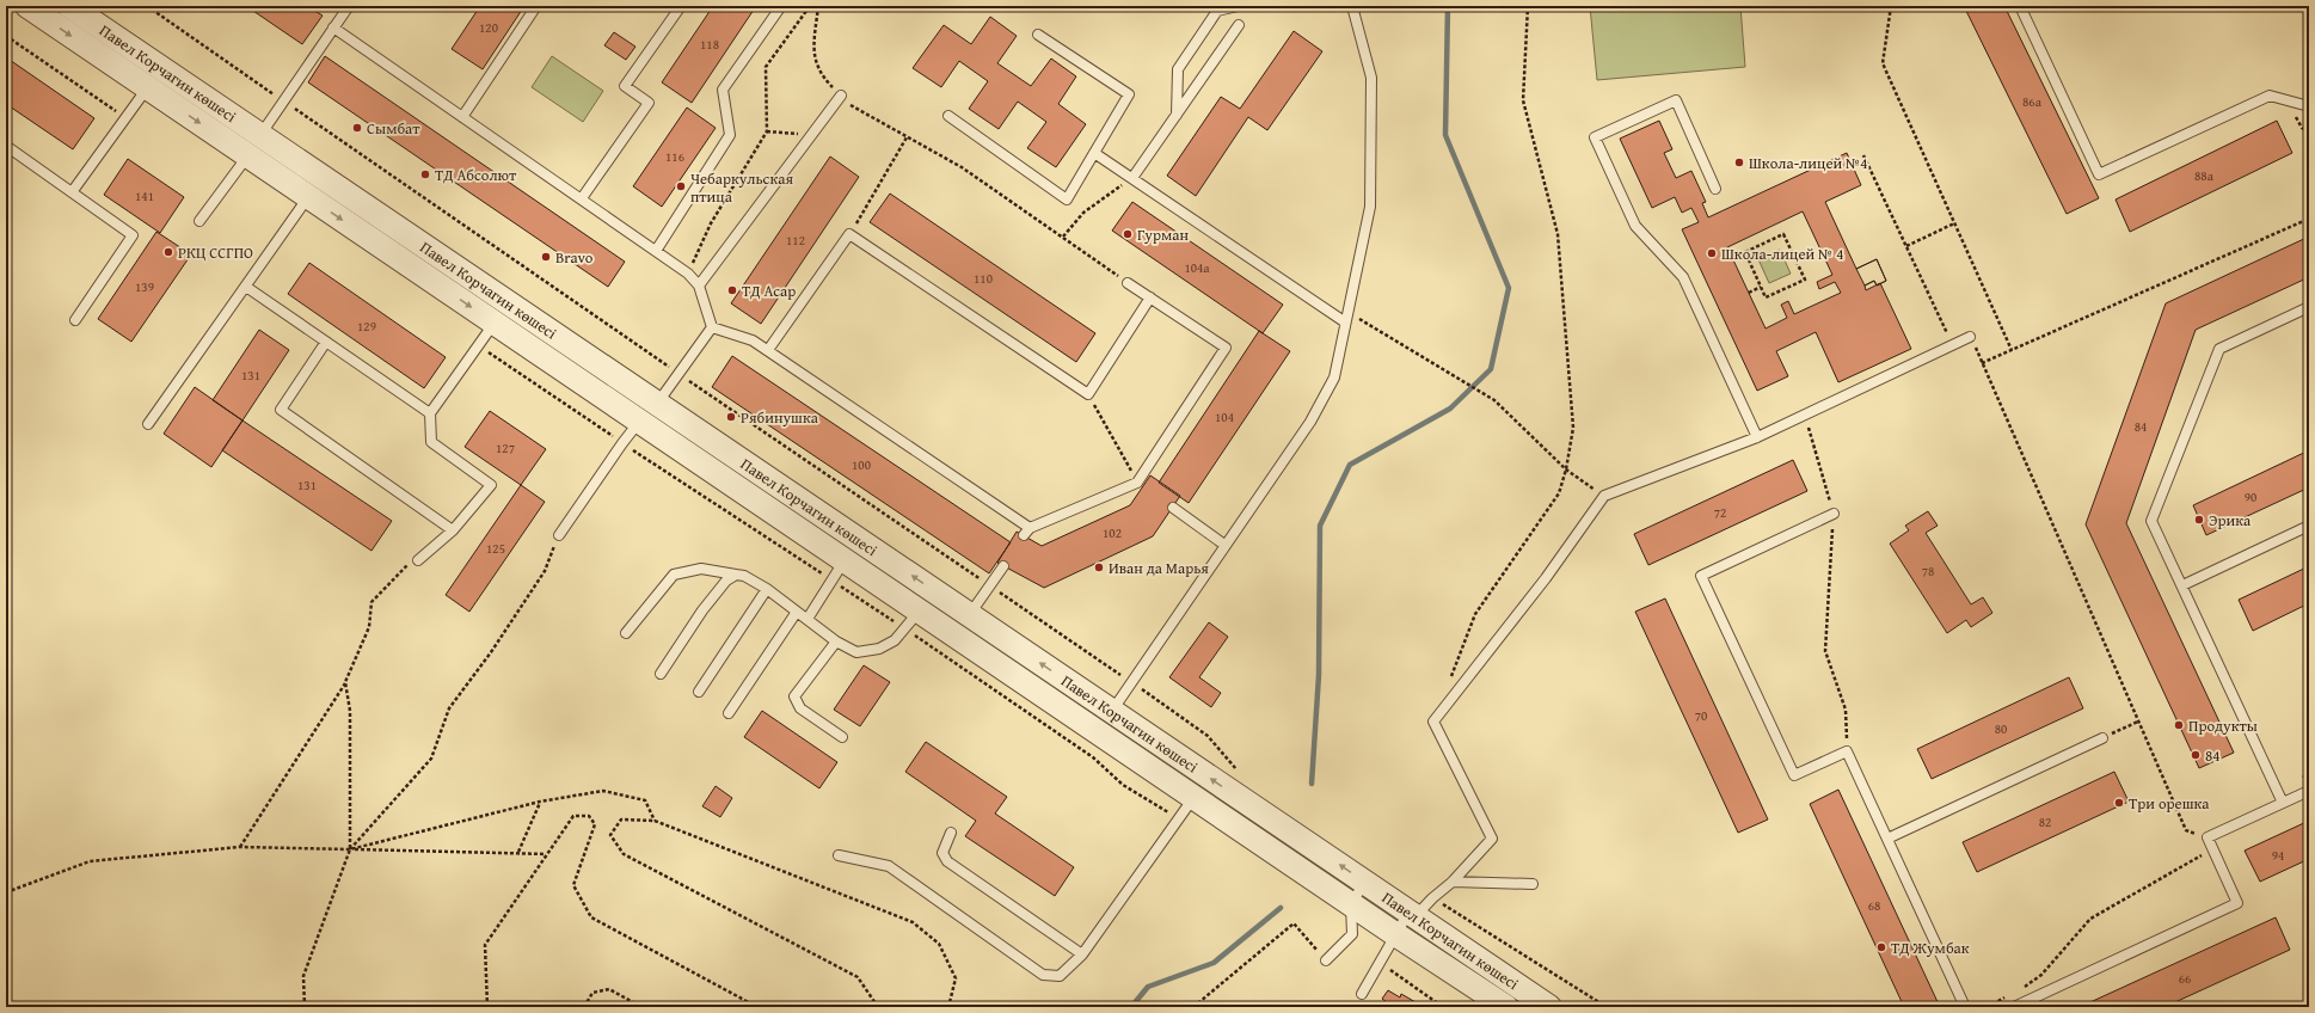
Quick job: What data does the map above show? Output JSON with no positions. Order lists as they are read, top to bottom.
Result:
{
  "streets": {
    "street": ["Павел Корчагин көшесі"]
  },
  "places": [
    "Сымбат",
    "Школа-лицей №4",
    "ТД Абсолют",
    "Чебаркульская птица",
    "Гурман",
    "РКЦ ССГПО",
    "Школа-лицей № 4",
    "Bravo",
    "ТД Асар",
    "Рябинушка",
    "Эрика",
    "Иван да Марья",
    "Продукты",
    "84",
    "Три орешка",
    "ТД Жумбак"
  ],
  "house_numbers": [
    "120",
    "118",
    "86а",
    "116",
    "88а",
    "141",
    "112",
    "104а",
    "110",
    "139",
    "129",
    "131",
    "104",
    "84",
    "127",
    "100",
    "131",
    "90",
    "72",
    "102",
    "125",
    "78",
    "70",
    "80",
    "82",
    "94",
    "68",
    "66"
  ]
}
